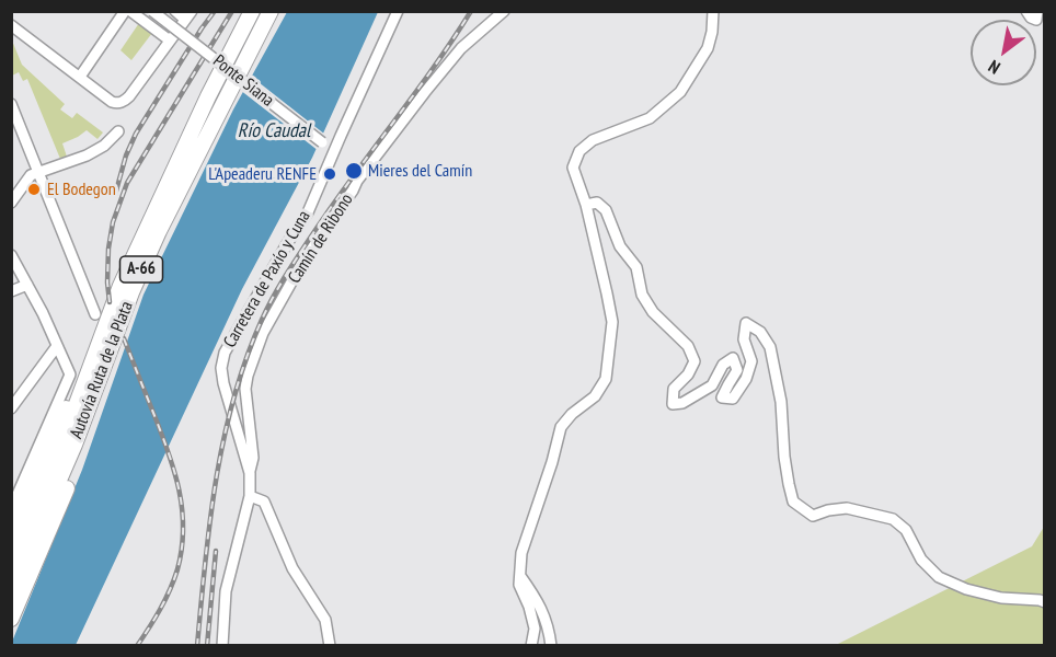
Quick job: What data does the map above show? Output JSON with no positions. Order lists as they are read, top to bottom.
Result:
{
  "streets": {
    "highway": ["A-66", "Autovía Ruta de la Plata"],
    "street": ["Ponte Siana", "Camín de Ribono", "Carretera de Paxío y Cuna"]
  },
  "crossings": [
    ["Ponte Siana", "Carretera de Paxío y Cuna"],
    ["Camín de Ribono", "Carretera de Paxío y Cuna"]
  ],
  "water": ["Río Caudal"],
  "places": ["Mieres del Camín", "L'Apeaderu RENFE", "El Bodegon"],
  "north": "bottom left"
}
